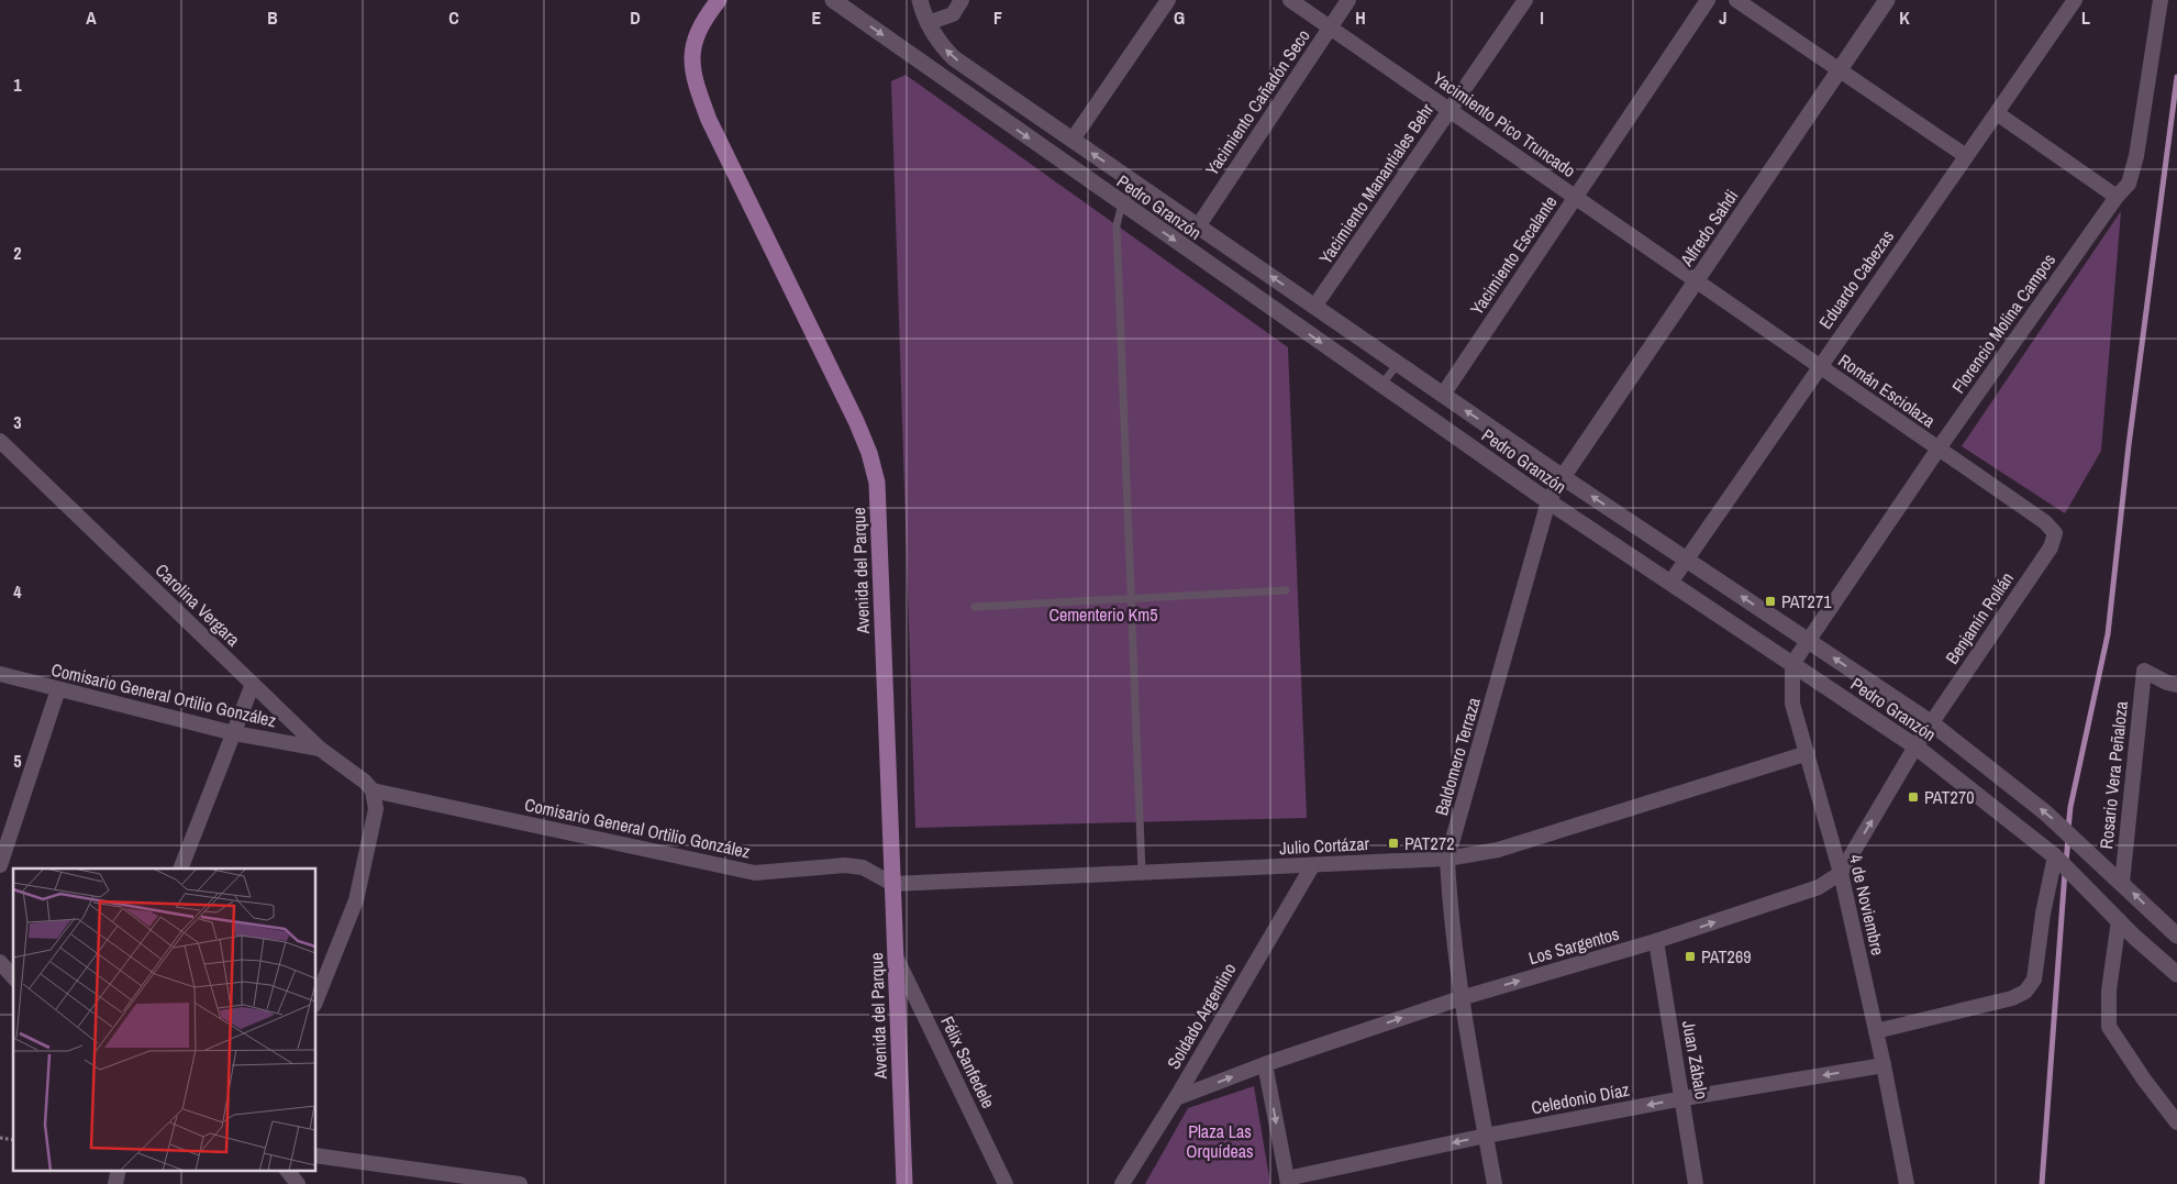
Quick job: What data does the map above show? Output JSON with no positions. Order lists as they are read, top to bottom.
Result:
{
  "streets": {
    "main road": ["Pedro Granzón", "Alfredo Sahdi", "Avenida del Parque"],
    "street": [
      "Yacimiento Cañadón Seco",
      "Yacimiento Pico Truncado",
      "Yacimiento Manantiales Behr",
      "Yacimiento Escalante",
      "Eduardo Cabezas",
      "Florencio Molina Campos",
      "Román Esciolaza",
      "Carolina Vergara",
      "Benjamín Rollán",
      "Comisario General Ortilio González",
      "Baldomero Terraza",
      "Rosario Vera Peñaloza",
      "Julio Cortázar",
      "4 de Noviembre",
      "Los Sargentos",
      "Soldado Argentino",
      "Juan Zábalo",
      "Félix Sanfedele",
      "Celedonio Díaz"
    ]
  },
  "crossings": [
    ["Yacimiento Cañadón Seco", "Yacimiento Pico Truncado"],
    ["Yacimiento Cañadón Seco", "Pedro Granzón"],
    ["Yacimiento Pico Truncado", "Yacimiento Manantiales Behr"],
    ["Yacimiento Pico Truncado", "Alfredo Sahdi"],
    ["Yacimiento Pico Truncado", "Yacimiento Escalante"],
    ["Yacimiento Pico Truncado", "Román Esciolaza"],
    ["Yacimiento Manantiales Behr", "Pedro Granzón"],
    ["Pedro Granzón", "Alfredo Sahdi"],
    ["Pedro Granzón", "Yacimiento Escalante"],
    ["Pedro Granzón", "Eduardo Cabezas"],
    ["Pedro Granzón", "Florencio Molina Campos"],
    ["Pedro Granzón", "Benjamín Rollán"],
    ["Pedro Granzón", "Baldomero Terraza"],
    ["Pedro Granzón", "Rosario Vera Peñaloza"],
    ["Pedro Granzón", "4 de Noviembre"],
    ["Pedro Granzón", "Los Sargentos"],
    ["Alfredo Sahdi", "Román Esciolaza"],
    ["Alfredo Sahdi", "Baldomero Terraza"],
    ["Eduardo Cabezas", "Román Esciolaza"],
    ["Florencio Molina Campos", "Román Esciolaza"],
    ["Román Esciolaza", "Benjamín Rollán"],
    ["Avenida del Parque", "Comisario General Ortilio González"],
    ["Avenida del Parque", "Julio Cortázar"],
    ["Avenida del Parque", "Félix Sanfedele"],
    ["Carolina Vergara", "Comisario General Ortilio González"],
    ["Benjamín Rollán", "Los Sargentos"],
    ["Comisario General Ortilio González", "Julio Cortázar"],
    ["Baldomero Terraza", "Julio Cortázar"],
    ["Baldomero Terraza", "Los Sargentos"],
    ["Baldomero Terraza", "Celedonio Díaz"],
    ["Julio Cortázar", "4 de Noviembre"],
    ["Julio Cortázar", "Soldado Argentino"],
    ["4 de Noviembre", "Los Sargentos"],
    ["4 de Noviembre", "Celedonio Díaz"],
    ["Los Sargentos", "Soldado Argentino"],
    ["Los Sargentos", "Juan Zábalo"],
    ["Juan Zábalo", "Celedonio Díaz"]
  ],
  "one_way": ["Los Sargentos", "Celedonio Díaz"],
  "parks": ["Cementerio Km5", "Plaza Las Orquídeas"],
  "places": {
    "transit": [
      "PAT271",
      "PAT270",
      "PAT272",
      "PAT269"
    ]
  },
  "grid": {
    "columns": [
      "A",
      "B",
      "C",
      "D",
      "E",
      "F",
      "G",
      "H",
      "I",
      "J",
      "K",
      "L"
    ],
    "rows": [
      "1",
      "2",
      "3",
      "4",
      "5"
    ]
  }
}
